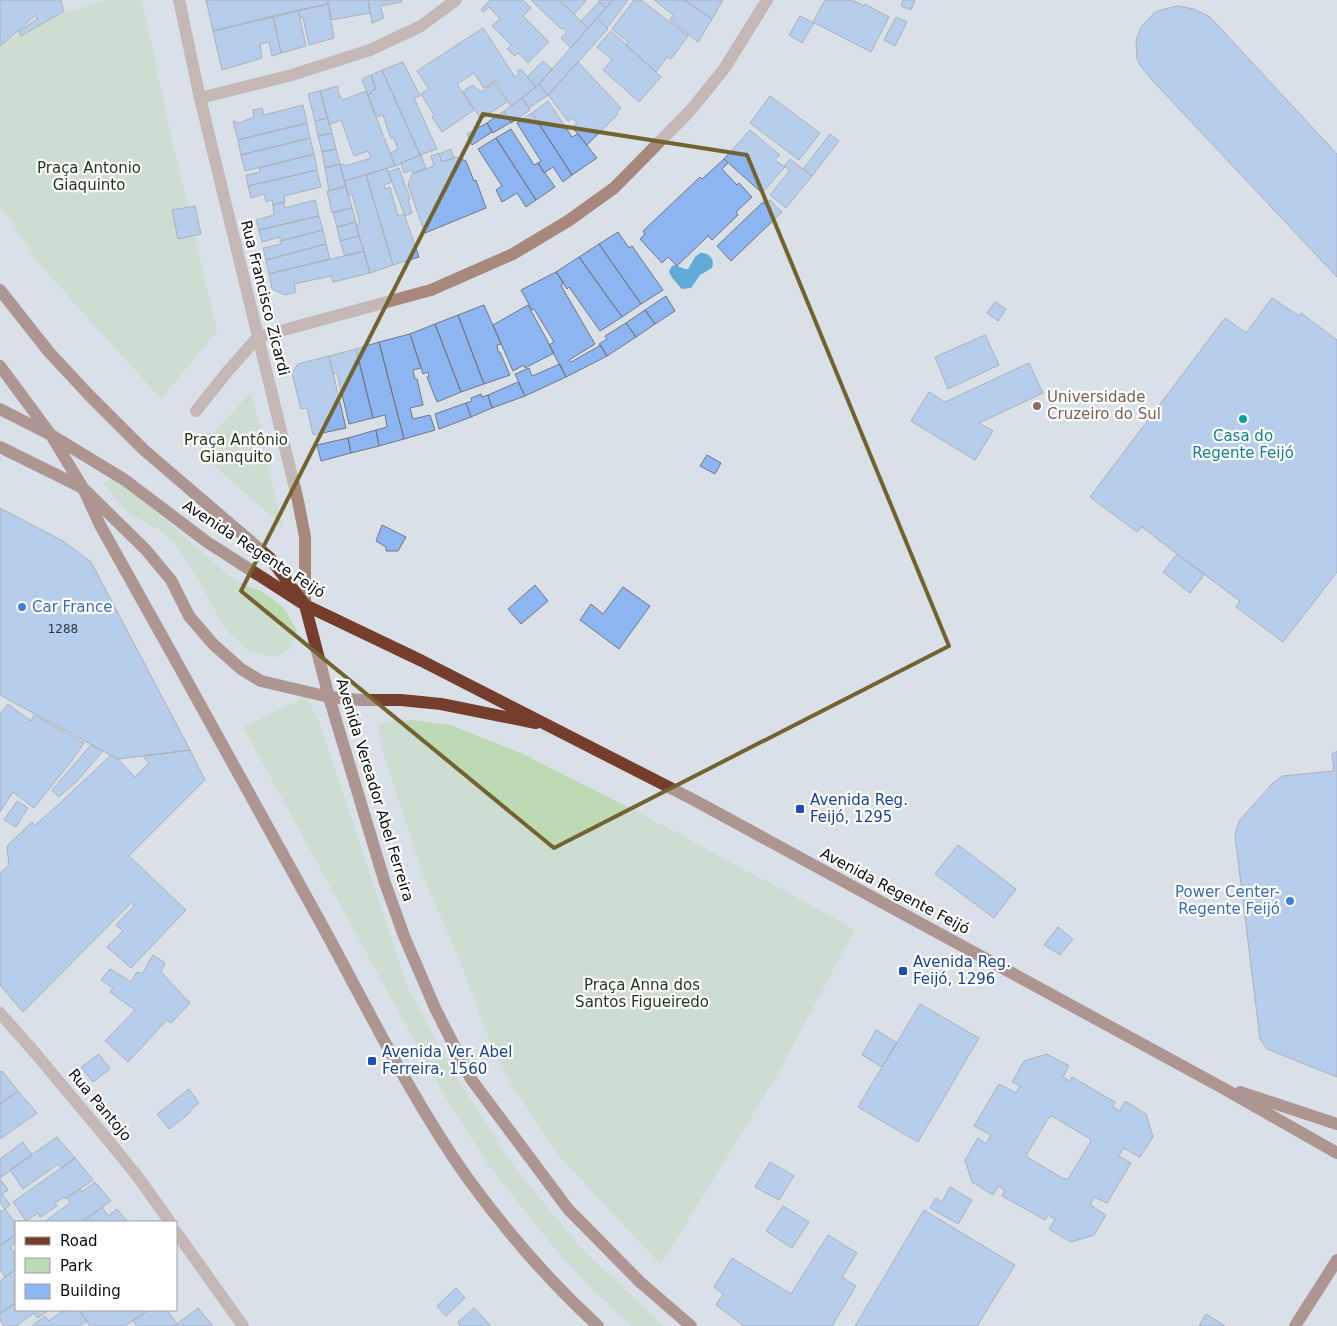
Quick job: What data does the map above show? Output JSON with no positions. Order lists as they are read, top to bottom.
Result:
{
  "streets": {
    "main road": ["Avenida Regente Feijó", "Avenida Vereador Abel Ferreira"],
    "street": ["Rua Francisco Zicardi", "Rua Pantojo"]
  },
  "crossings": [
    ["Rua Francisco Zicardi", "Avenida Regente Feijó"],
    ["Rua Francisco Zicardi", "Avenida Vereador Abel Ferreira"],
    ["Avenida Regente Feijó", "Avenida Vereador Abel Ferreira"]
  ],
  "parks": ["Praça Antonio Giaquinto", "Praça Antônio Gianquito", "Praça Anna dos Santos Figueiredo"],
  "places": {
    "other": [
      "Universidade Cruzeiro do Sul",
      "Casa do Regente Feijó",
      "Car France",
      "Power Center- Regente Feijó"
    ],
    "transit": ["Avenida Reg. Feijó, 1295", "Avenida Reg. Feijó, 1296", "Avenida Ver. Abel Ferreira, 1560"]
  },
  "house_numbers": ["1288"],
  "legend": ["Road", "Park", "Building"]
}
